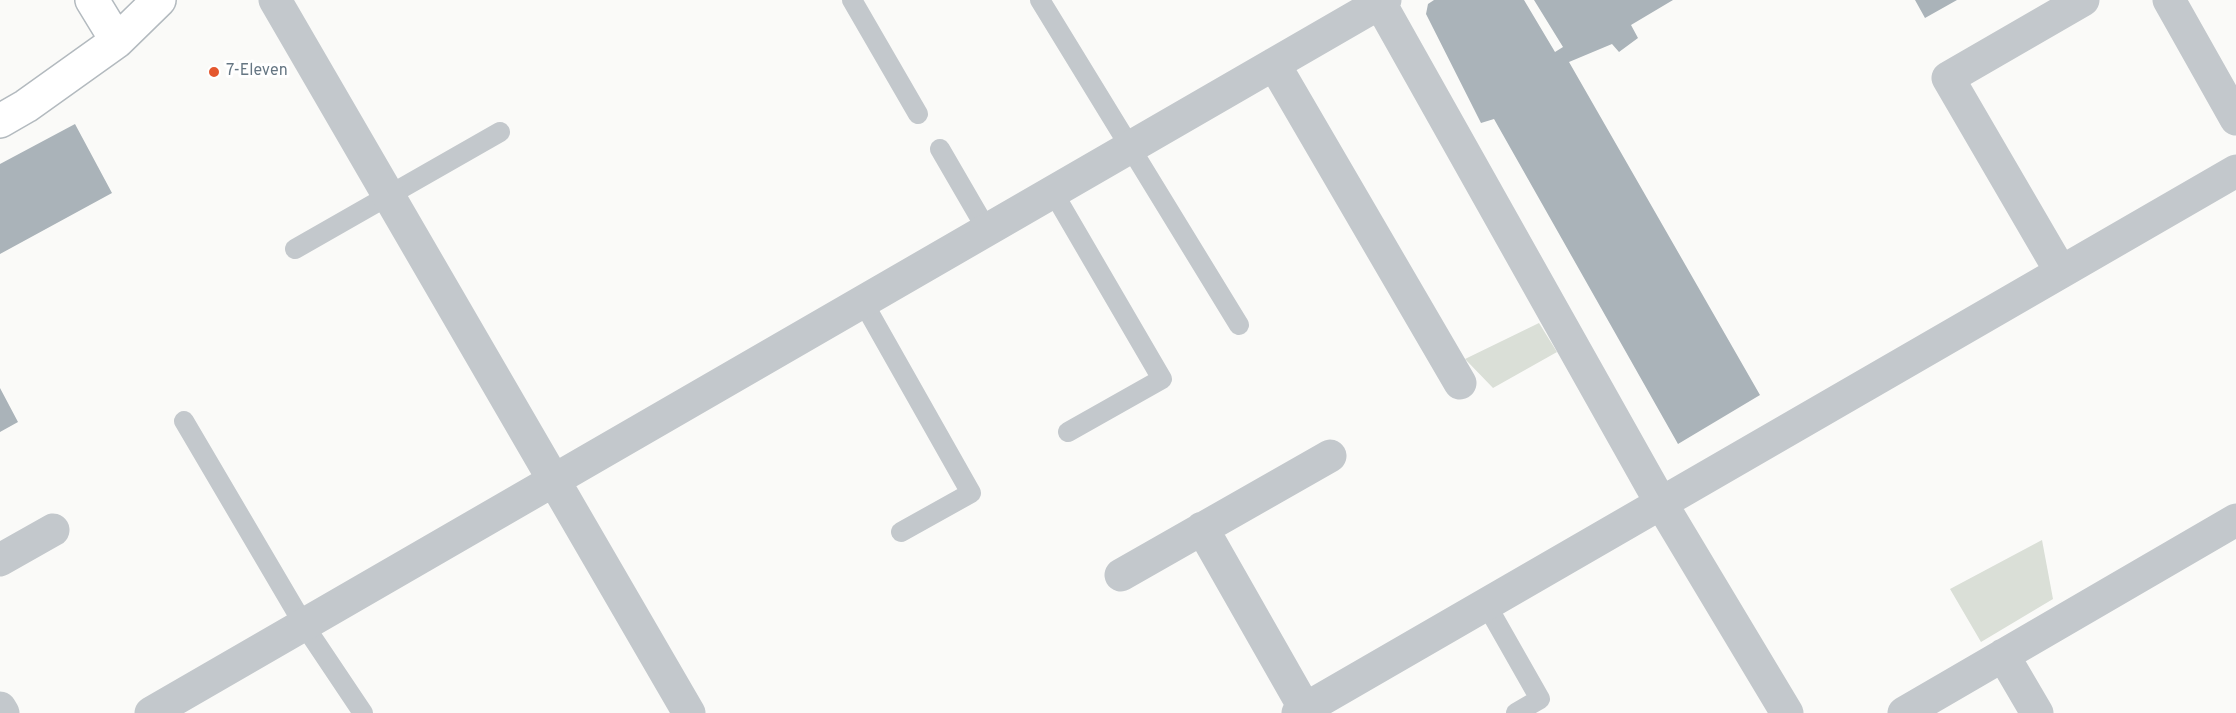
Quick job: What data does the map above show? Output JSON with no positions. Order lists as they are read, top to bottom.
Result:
{
  "places": ["7-Eleven"]
}
